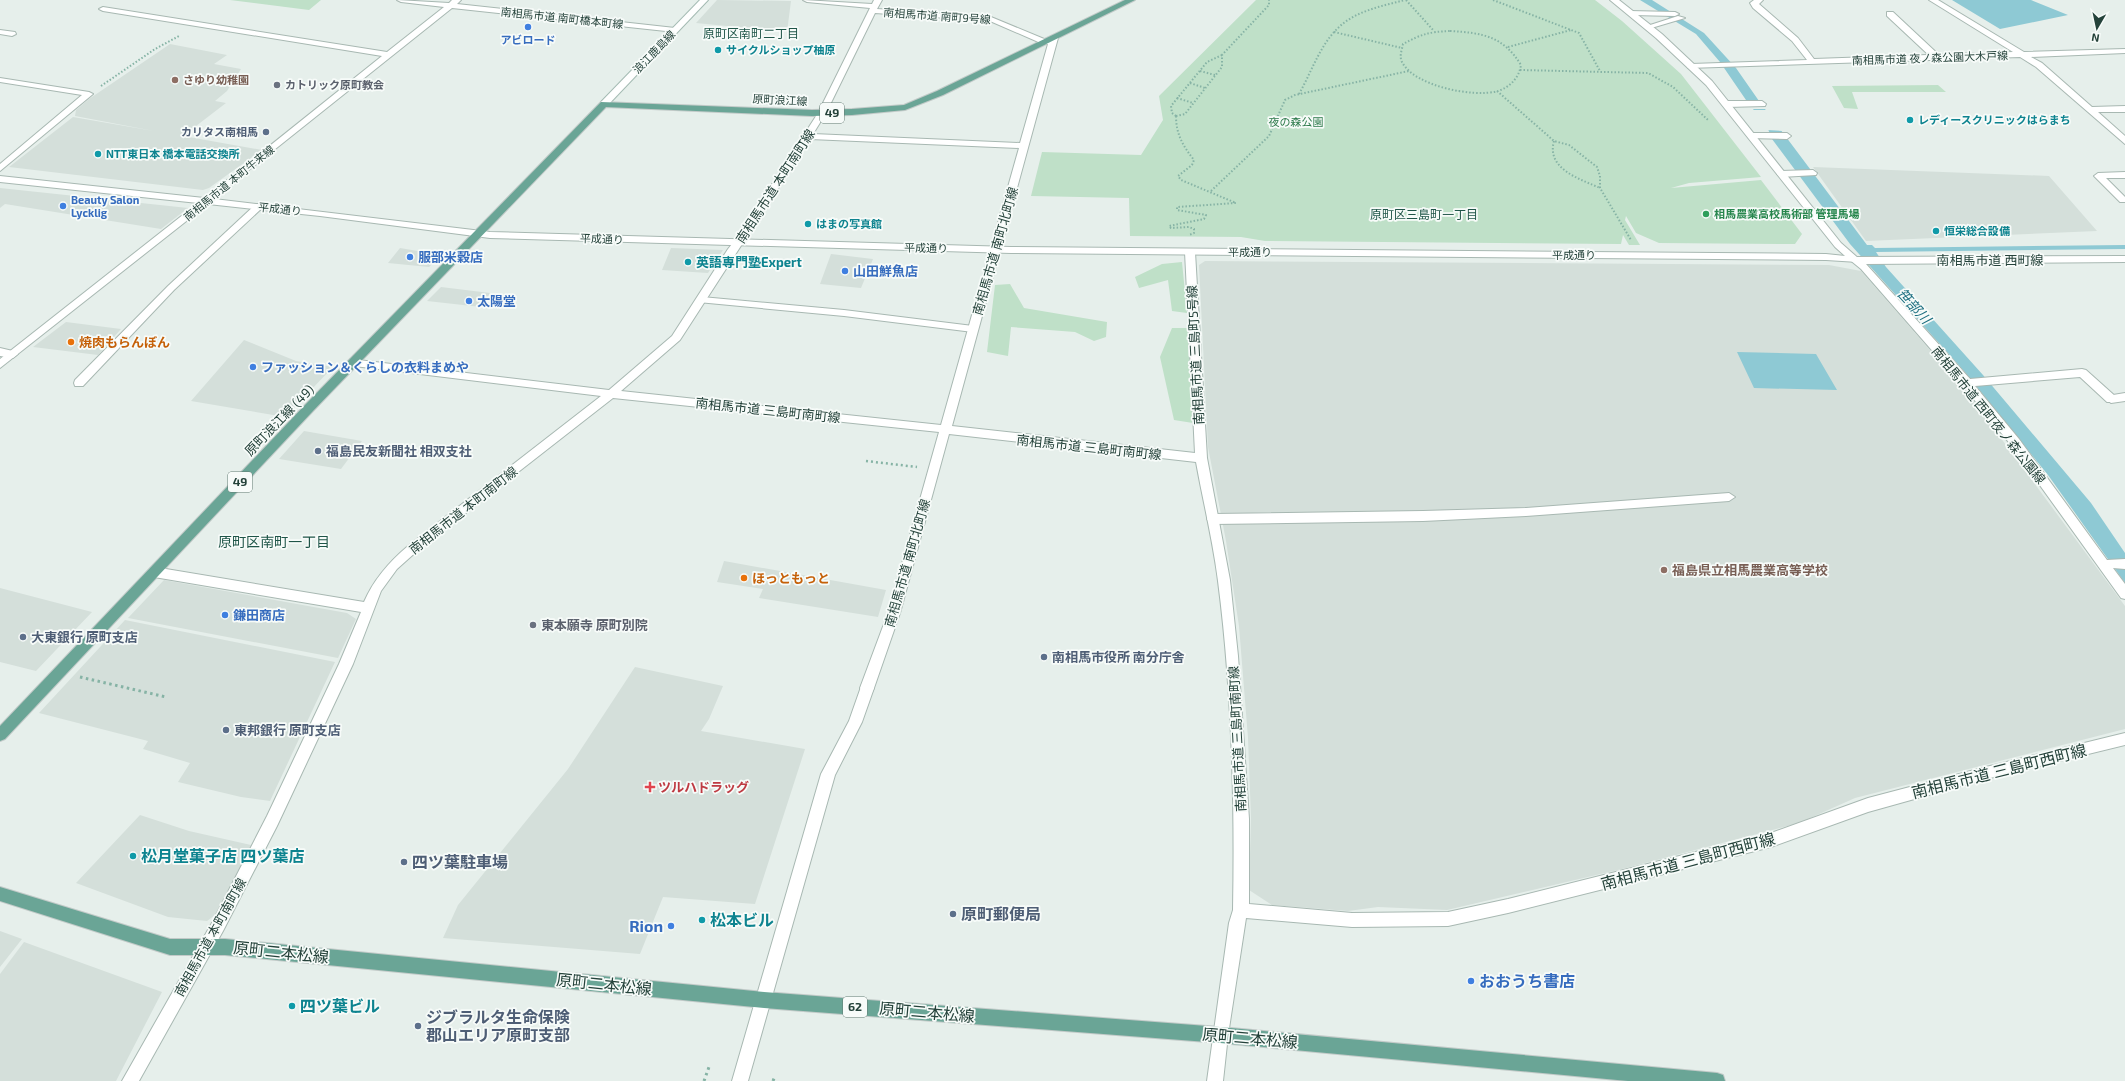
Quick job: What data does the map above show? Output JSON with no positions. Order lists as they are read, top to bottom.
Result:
{
  "streets": {
    "main road": [
      "原町浪江線",
      "49",
      "原町浪江線 (49)",
      "原町二本松線",
      "62"
    ],
    "street": [
      "南相馬市道 南町9号線",
      "南相馬市道 南町橋本町線",
      "浪江鹿島線",
      "南相馬市道 夜ノ森公園大木戸線",
      "南相馬市道 本町牛来線",
      "南相馬市道 本町南町線",
      "平成通り",
      "南相馬市道 南町北町線",
      "南相馬市道 西町線",
      "南相馬市道 三島町5号線",
      "南相馬市道 三島町南町線",
      "南相馬市道 西町夜ノ森公園線",
      "南相馬市道 三島町西町線"
    ]
  },
  "crossings": [
    ["南相馬市道 南町9号線", "原町浪江線"],
    ["南相馬市道 南町9号線", "南相馬市道 本町南町線"],
    ["南相馬市道 南町9号線", "南相馬市道 南町北町線"],
    ["南相馬市道 南町橋本町線", "浪江鹿島線"],
    ["南相馬市道 南町橋本町線", "南相馬市道 本町牛来線"],
    ["浪江鹿島線", "原町浪江線"],
    ["浪江鹿島線", "49"],
    ["南相馬市道 夜ノ森公園大木戸線", "南相馬市道 西町夜ノ森公園線"],
    ["原町浪江線", "49"],
    ["原町浪江線", "南相馬市道 本町南町線"],
    ["原町浪江線", "南相馬市道 南町北町線"],
    ["49", "平成通り"],
    ["49", "原町浪江線 (49)"],
    ["南相馬市道 本町牛来線", "平成通り"],
    ["南相馬市道 本町南町線", "平成通り"],
    ["南相馬市道 本町南町線", "南相馬市道 三島町南町線"],
    ["南相馬市道 本町南町線", "原町二本松線"],
    ["平成通り", "南相馬市道 南町北町線"],
    ["平成通り", "南相馬市道 西町線"],
    ["平成通り", "南相馬市道 三島町5号線"],
    ["平成通り", "南相馬市道 西町夜ノ森公園線"],
    ["平成通り", "原町浪江線 (49)"],
    ["南相馬市道 南町北町線", "南相馬市道 三島町南町線"],
    ["南相馬市道 南町北町線", "原町二本松線"],
    ["南相馬市道 西町線", "南相馬市道 西町夜ノ森公園線"],
    ["南相馬市道 三島町5号線", "南相馬市道 三島町南町線"],
    ["南相馬市道 三島町南町線", "原町浪江線 (49)"],
    ["南相馬市道 三島町南町線", "南相馬市道 三島町西町線"],
    ["南相馬市道 三島町南町線", "原町二本松線"]
  ],
  "districts": ["原町区南町二丁目", "原町区三島町一丁目", "原町区南町一丁目"],
  "water": ["笹部川"],
  "parks": ["夜の森公園"],
  "places": {
    "other": [
      "アビロード",
      "サイクルショップ柚原",
      "さゆり幼稚園",
      "カトリック原町教会",
      "レディースクリニックはらまち",
      "カリタス南相馬",
      "NTT東日本 橋本電話交換所",
      "Beauty Salon Lycklig",
      "相馬農業高校馬術部 管理馬場",
      "はまの写真館",
      "恒栄総合設備",
      "服部米穀店",
      "英語専門塾Expert",
      "山田鮮魚店",
      "太陽堂",
      "焼肉もらんぼん",
      "ファッション＆くらしの衣料まめや",
      "福島民友新聞社 相双支社",
      "福島県立相馬農業高等学校",
      "ほっともっと",
      "鎌田商店",
      "東本願寺 原町別院",
      "大東銀行 原町支店",
      "南相馬市役所 南分庁舎",
      "東邦銀行 原町支店",
      "松月堂菓子店 四ツ葉店",
      "四ツ葉駐車場",
      "原町郵便局",
      "松本ビル",
      "Rion",
      "おおうち書店",
      "四ツ葉ビル",
      "ジブラルタ生命保険 郡山エリア原町支部"
    ],
    "health": ["ツルハドラッグ"]
  },
  "north": "bottom"
}
